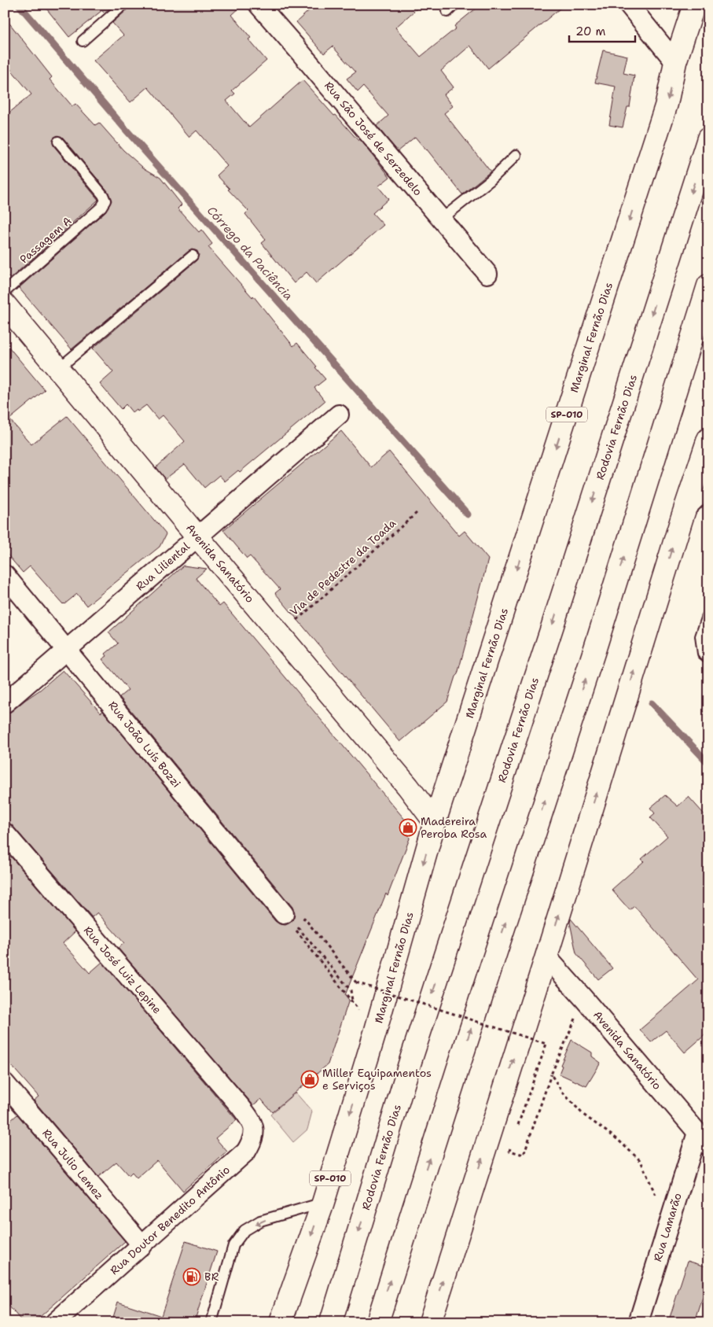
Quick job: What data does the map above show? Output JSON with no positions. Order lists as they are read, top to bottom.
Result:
{
  "streets": {
    "main road": [
      "Marginal Fernão Dias",
      "SP-010",
      "Rodovia Fernão Dias",
      "Avenida Sanatório"
    ],
    "street": [
      "Rua São José de Serzedelo",
      "Rua Liliental",
      "Rua João Luís Bozzi",
      "Rua José Luiz Lepine",
      "Rua Julio Lemez",
      "Rua Doutor Benedito Antônio",
      "Rua Lamarão"
    ],
    "lane": ["Passagem A"],
    "path": ["Via de Pedestre da Toada"]
  },
  "crossings": [
    ["Marginal Fernão Dias", "Avenida Sanatório"],
    ["Avenida Sanatório", "Rua Liliental"],
    ["Avenida Sanatório", "Via de Pedestre da Toada"],
    ["Avenida Sanatório", "Rua Lamarão"],
    ["Rua Liliental", "Rua João Luís Bozzi"],
    ["Rua José Luiz Lepine", "Rua Doutor Benedito Antônio"],
    ["Rua Julio Lemez", "Rua Doutor Benedito Antônio"]
  ],
  "water": ["Córrego da Paciência"],
  "places": {
    "shop": ["Madereira Peroba Rosa", "Miller Equipamentos e Serviços"],
    "fuel station": ["BR"]
  },
  "scale_bar": "20 m"
}
